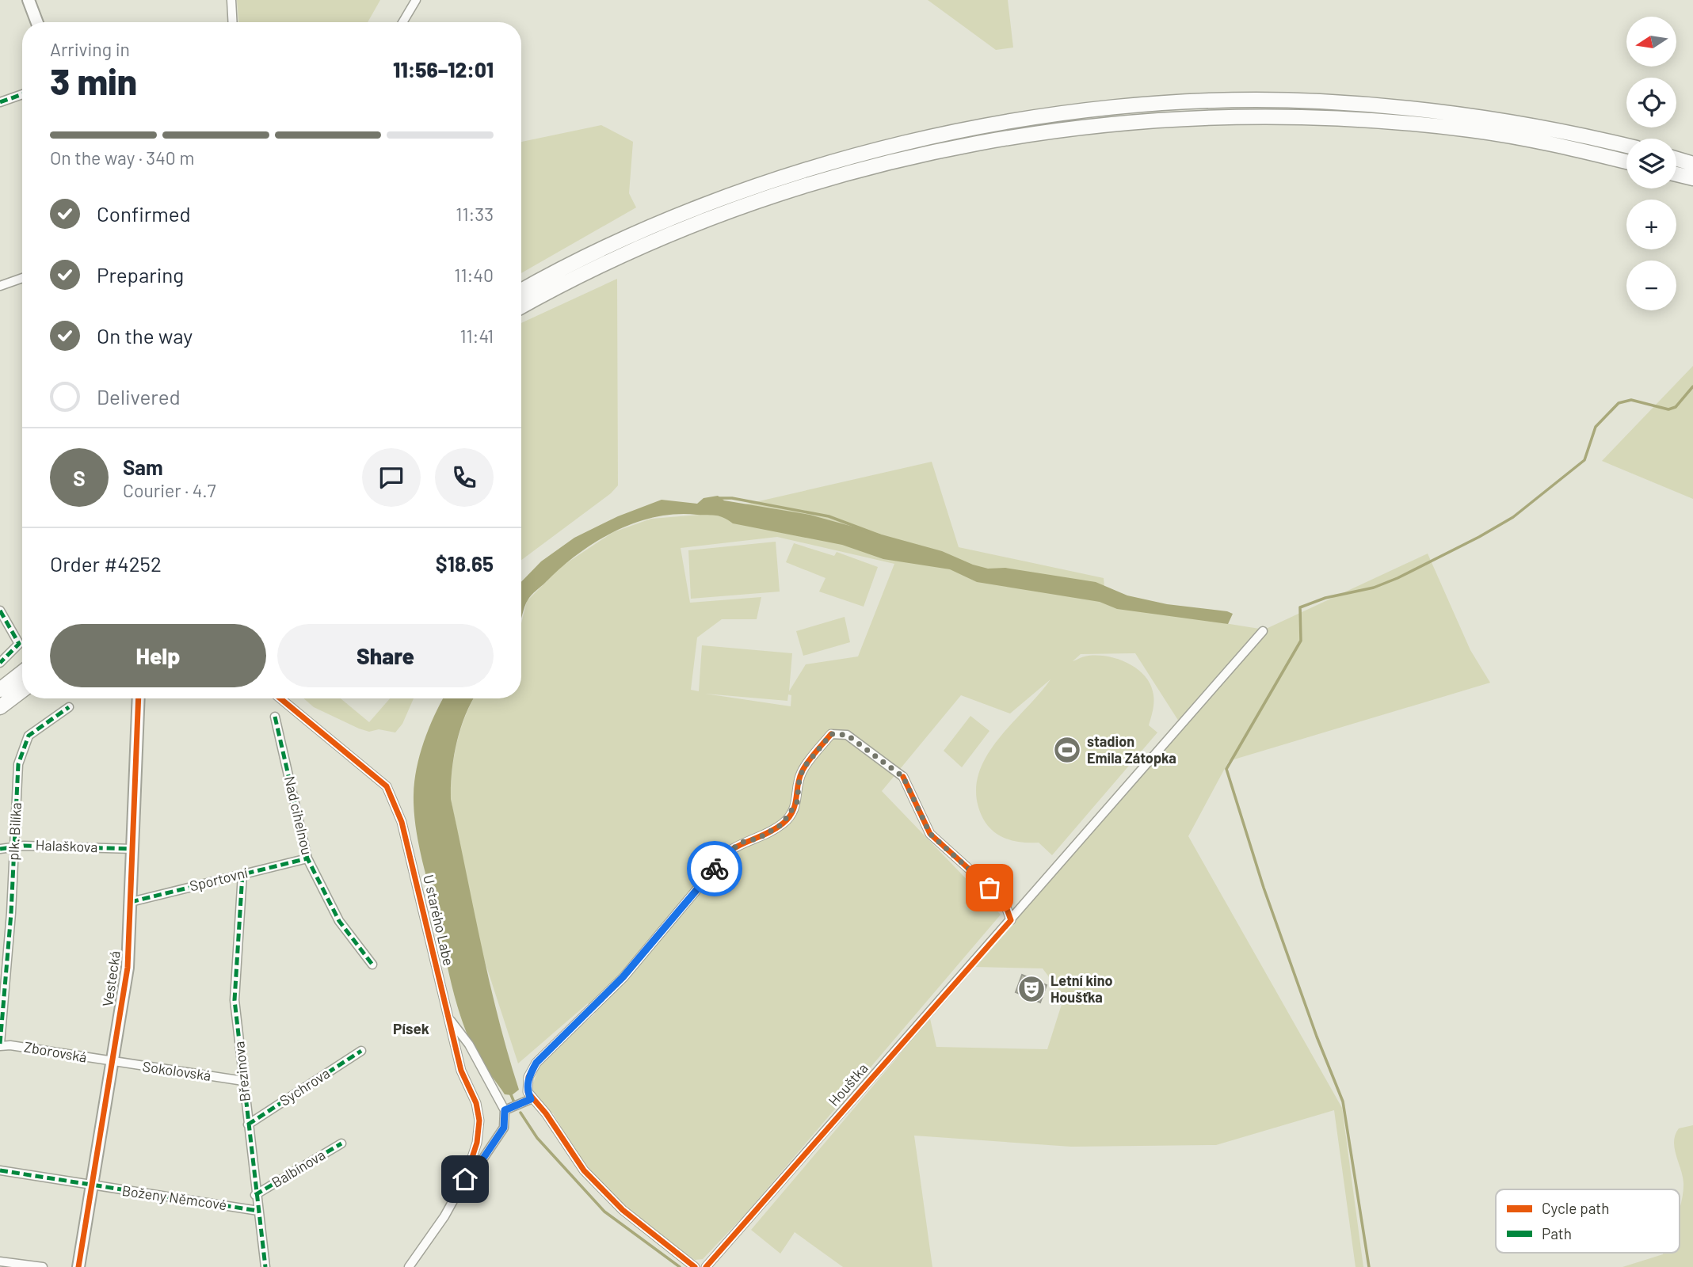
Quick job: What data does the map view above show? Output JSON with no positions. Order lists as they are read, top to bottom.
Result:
{
  "streets": {
    "street": [
      "Nad cihelnou",
      "plk. Bilíka",
      "Halaškova",
      "Sportovní",
      "U starého Labe",
      "Vestecká",
      "Zborovská",
      "Sokolovská",
      "Březinova",
      "Houštka",
      "Sychrova",
      "Balbínova",
      "Boženy Němcové"
    ]
  },
  "crossings": [
    ["Nad cihelnou", "Sportovní"],
    ["plk. Bilíka", "Halaškova"],
    ["plk. Bilíka", "Zborovská"],
    ["Halaškova", "Vestecká"],
    ["Sportovní", "Vestecká"],
    ["Sportovní", "Březinova"],
    ["Vestecká", "Zborovská"],
    ["Vestecká", "Sokolovská"],
    ["Vestecká", "Boženy Němcové"],
    ["Zborovská", "Sokolovská"],
    ["Sokolovská", "Březinova"],
    ["Březinova", "Sychrova"],
    ["Březinova", "Balbínova"],
    ["Březinova", "Boženy Němcové"]
  ],
  "districts": ["Písek"],
  "places": {
    "sports": ["stadion Emila Zátopka"],
    "theatre": ["Letní kino Houšťka"]
  },
  "legend": ["Cycle path", "Path"],
  "north": "left",
  "page": {
    "map_buttons": ["+", "−"],
    "heading": ["3 min", "Arriving in", "11:56–12:01"],
    "panel": [
      "Sam",
      "Courier · 4.7",
      "Order #4252",
      "$18.65"
    ],
    "bar": "On the way · 340 m",
    "list": [
      ["Confirmed", "11:33"],
      ["Preparing", "11:40"],
      ["On the way", "11:41"],
      "Delivered"
    ],
    "round": "S",
    "buttons": ["Help", "Share"]
  }
}
